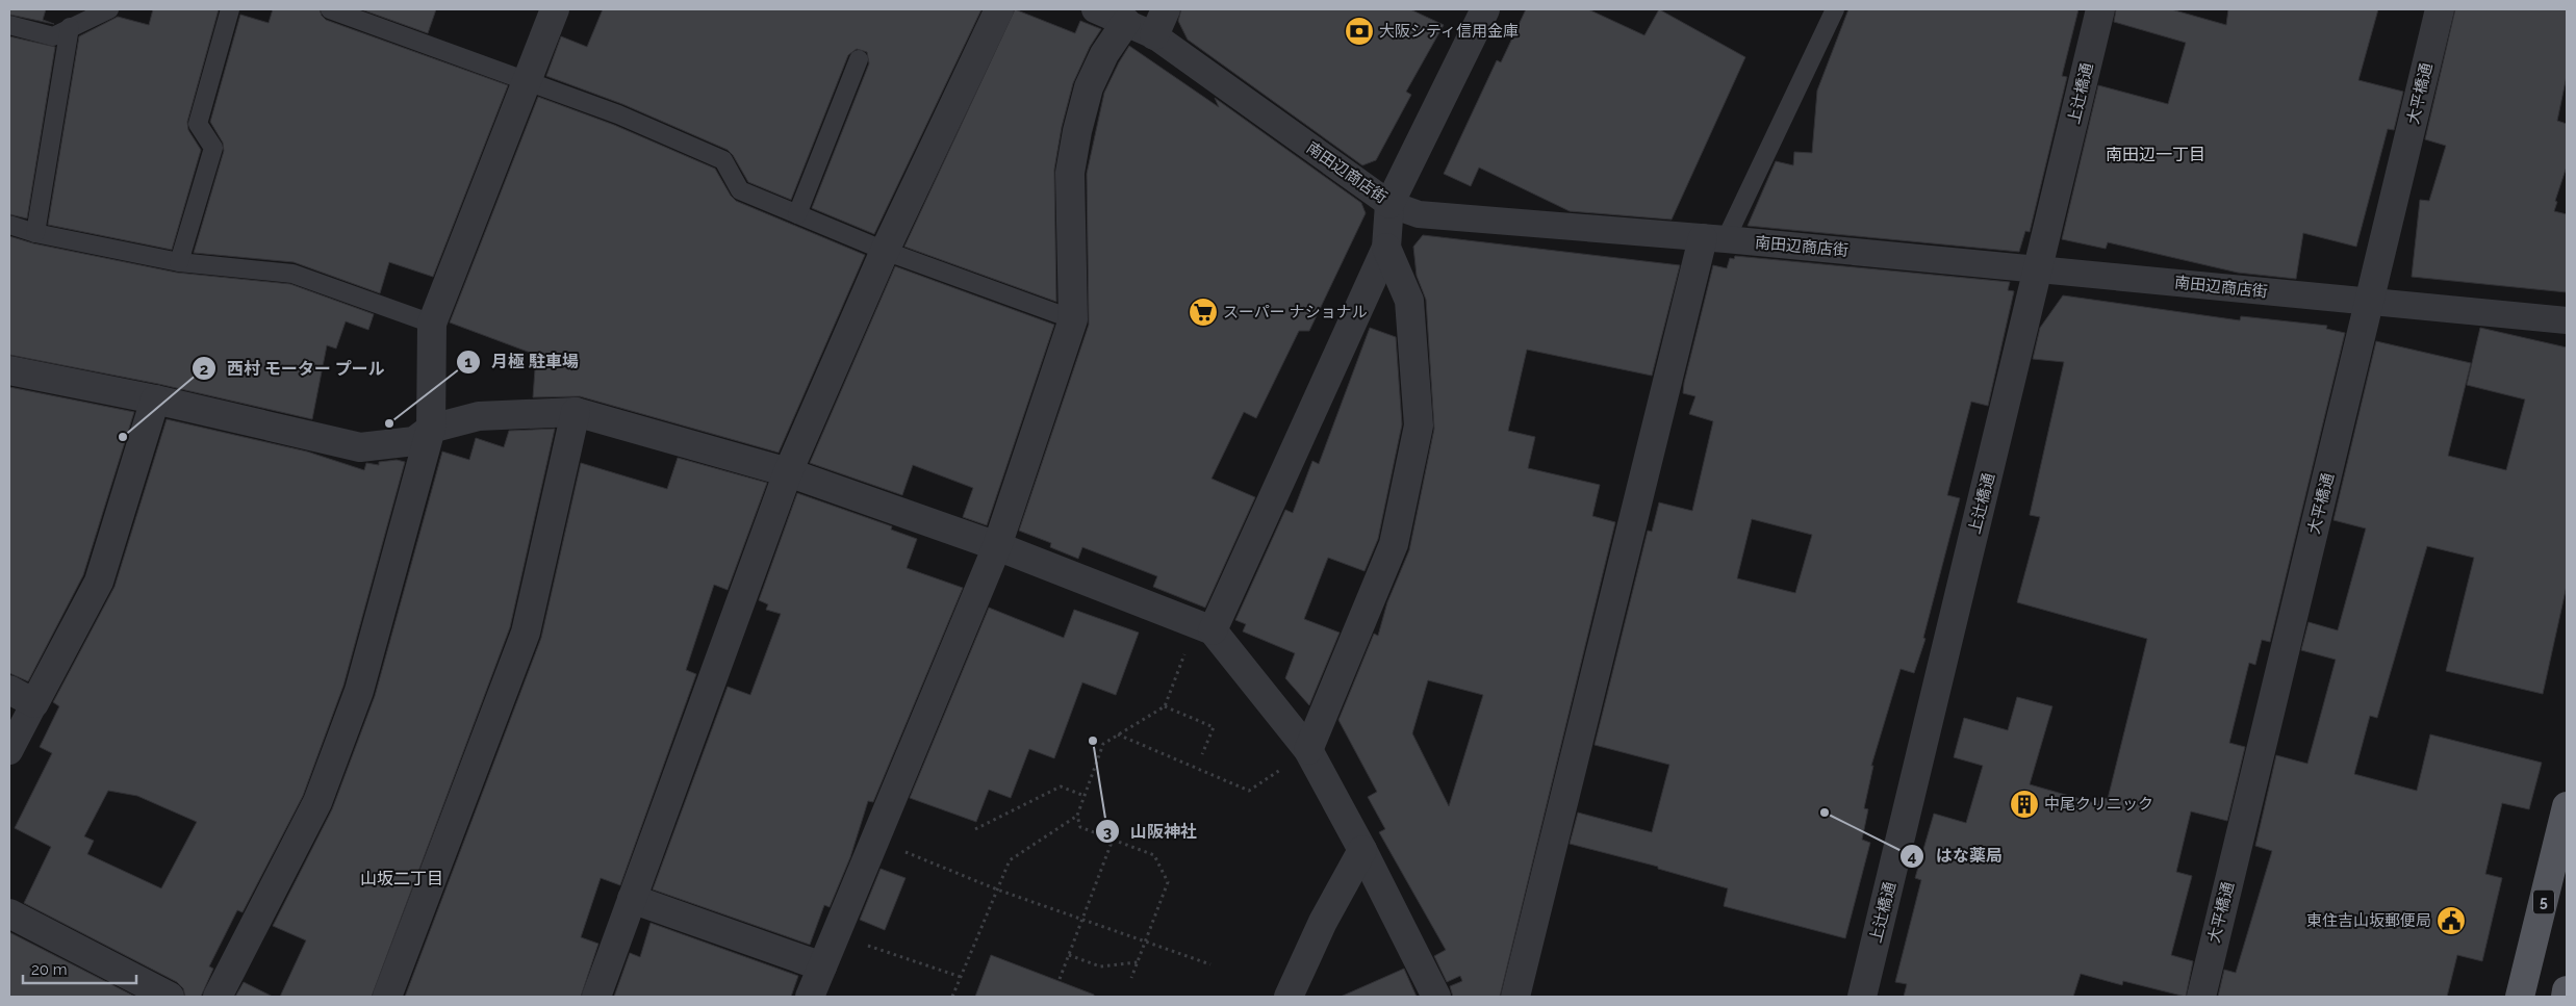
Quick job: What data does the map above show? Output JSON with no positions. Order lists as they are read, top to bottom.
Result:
{
  "streets": {
    "main road": ["5"],
    "street": ["上辻橋通", "大平橋通", "南田辺商店街"]
  },
  "crossings": [
    ["上辻橋通", "南田辺商店街"],
    ["大平橋通", "南田辺商店街"]
  ],
  "districts": ["南田辺一丁目", "山坂二丁目"],
  "places": {
    "bank": ["大阪シティ信用金庫"],
    "supermarket": ["スーパー ナショナル"],
    "other": [
      "月極 駐車場",
      "西村 モーター プール",
      "山阪神社",
      "はな薬局"
    ],
    "building": ["中尾クリニック"],
    "public building": ["東住吉山坂郵便局"]
  },
  "scale_bar": "20 m"
}
